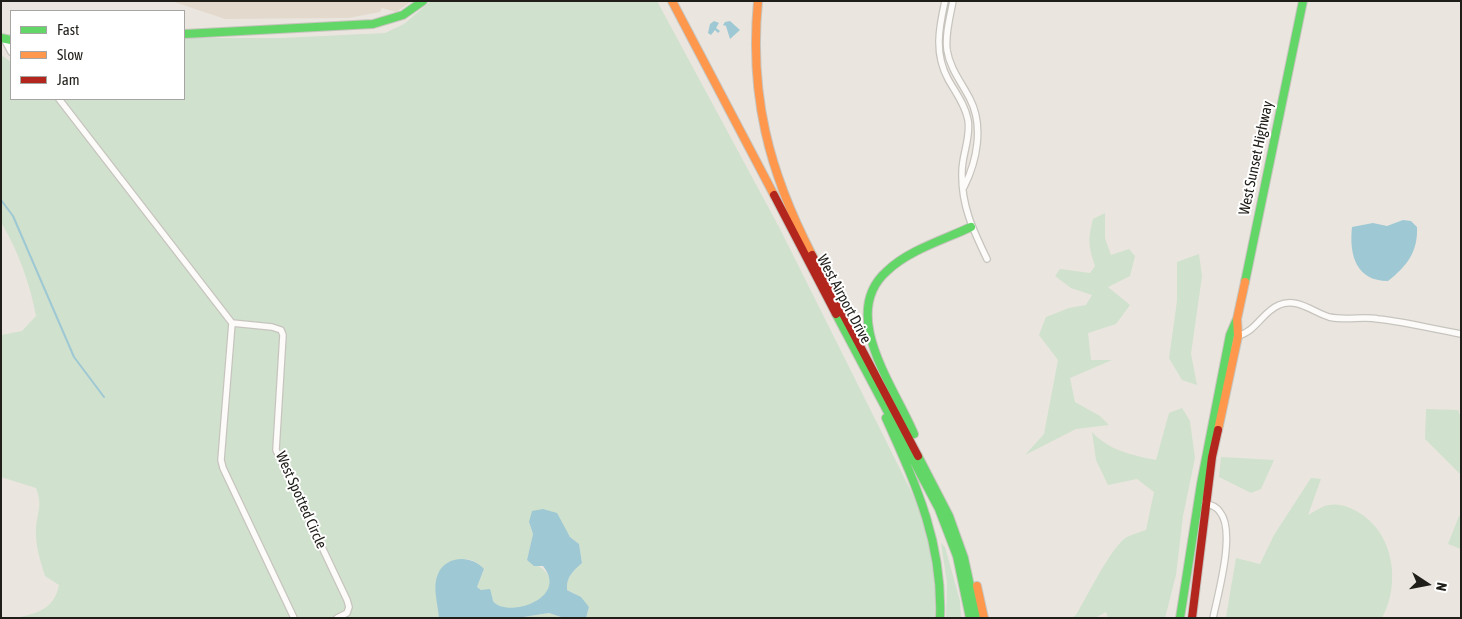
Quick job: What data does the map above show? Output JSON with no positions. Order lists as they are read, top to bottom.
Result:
{
  "streets": {
    "main road": ["West Sunset Highway", "West Airport Drive"],
    "street": ["West Spotted Circle"]
  },
  "legend": ["Fast", "Slow", "Jam"],
  "north": "right"
}
